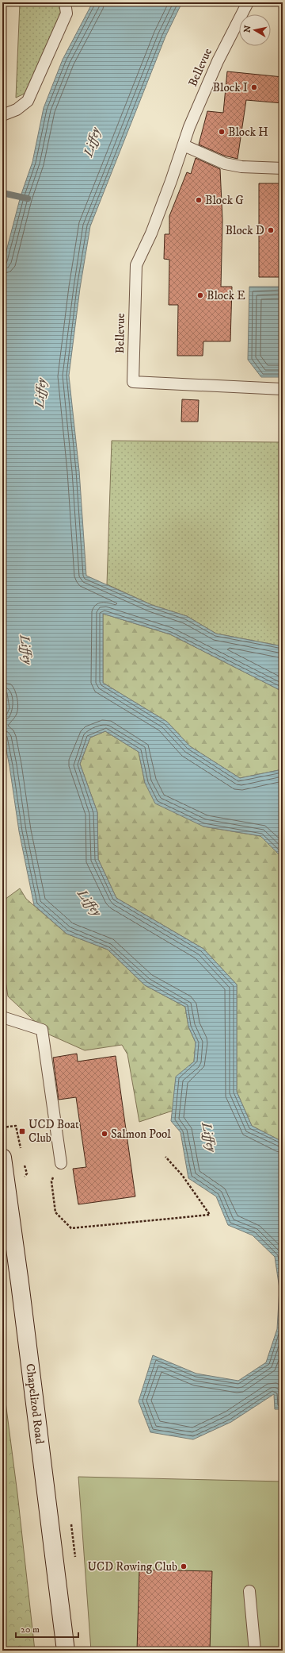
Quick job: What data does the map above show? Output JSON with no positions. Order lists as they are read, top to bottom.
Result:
{
  "streets": {
    "main road": ["Chapelizod Road"],
    "lane": ["Bellevue"]
  },
  "water": ["Liffey"],
  "places": {
    "other": [
      "Block I",
      "Block H",
      "Block G",
      "Block D",
      "Block E",
      "Salmon Pool",
      "UCD Rowing Club"
    ],
    "transit": ["UCD Boat Club"]
  },
  "scale_bar": "20 m",
  "north": "left"
}
